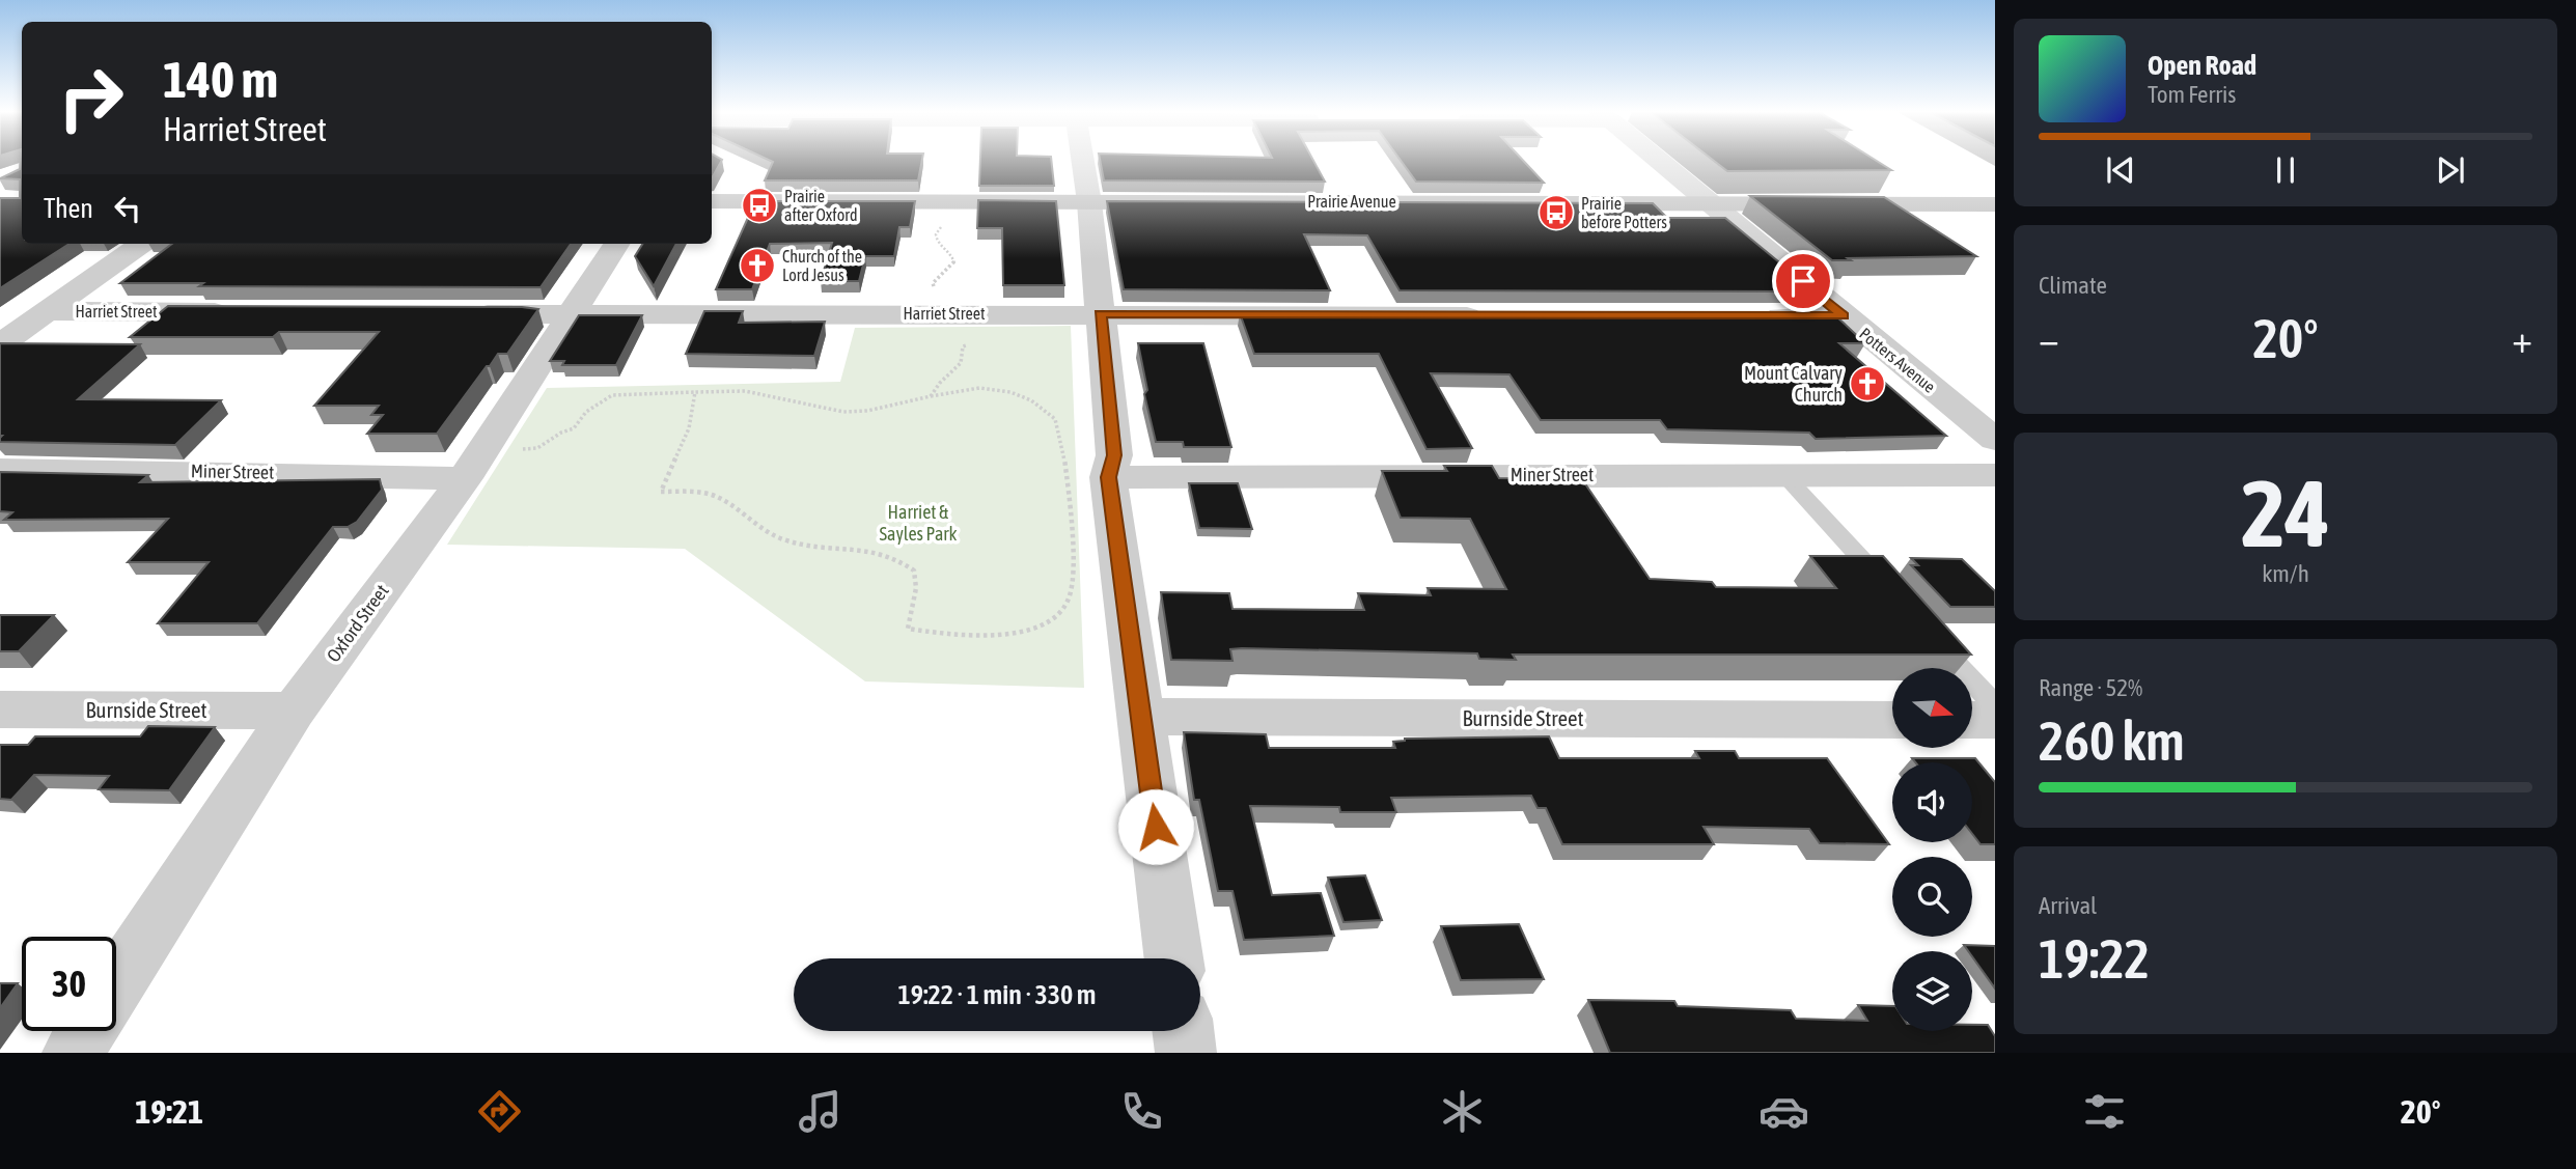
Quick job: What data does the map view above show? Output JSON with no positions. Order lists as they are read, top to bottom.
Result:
{
  "streets": {
    "street": [
      "Prairie Avenue",
      "Harriet Street",
      "Potters Avenue",
      "Miner Street",
      "Oxford Street",
      "Burnside Street"
    ]
  },
  "crossings": [
    ["Prairie Avenue", "Potters Avenue"],
    ["Harriet Street", "Oxford Street"],
    ["Miner Street", "Oxford Street"],
    ["Oxford Street", "Burnside Street"]
  ],
  "parks": ["Harriet & Sayles Park"],
  "places": {
    "bus stop": ["Prairie after Oxford", "Prairie before Potters"],
    "church": ["Church of the Lord Jesus", "Mount Calvary Church"]
  },
  "north": "right",
  "page": {
    "turn": ["140 m", "Harriet Street"],
    "song": ["Open Road", "Tom Ferris"],
    "then": "Then",
    "tile": [
      "Climate",
      ["24", "km/h"],
      ["Range · 52%", "260 km"],
      ["Arrival", "19:22"]
    ],
    "heat": ["−", "20°", "+"],
    "limit": "30",
    "trip": "19:22 · 1 min · 330 m",
    "tabs": ["19:21", "20°"]
  }
}
